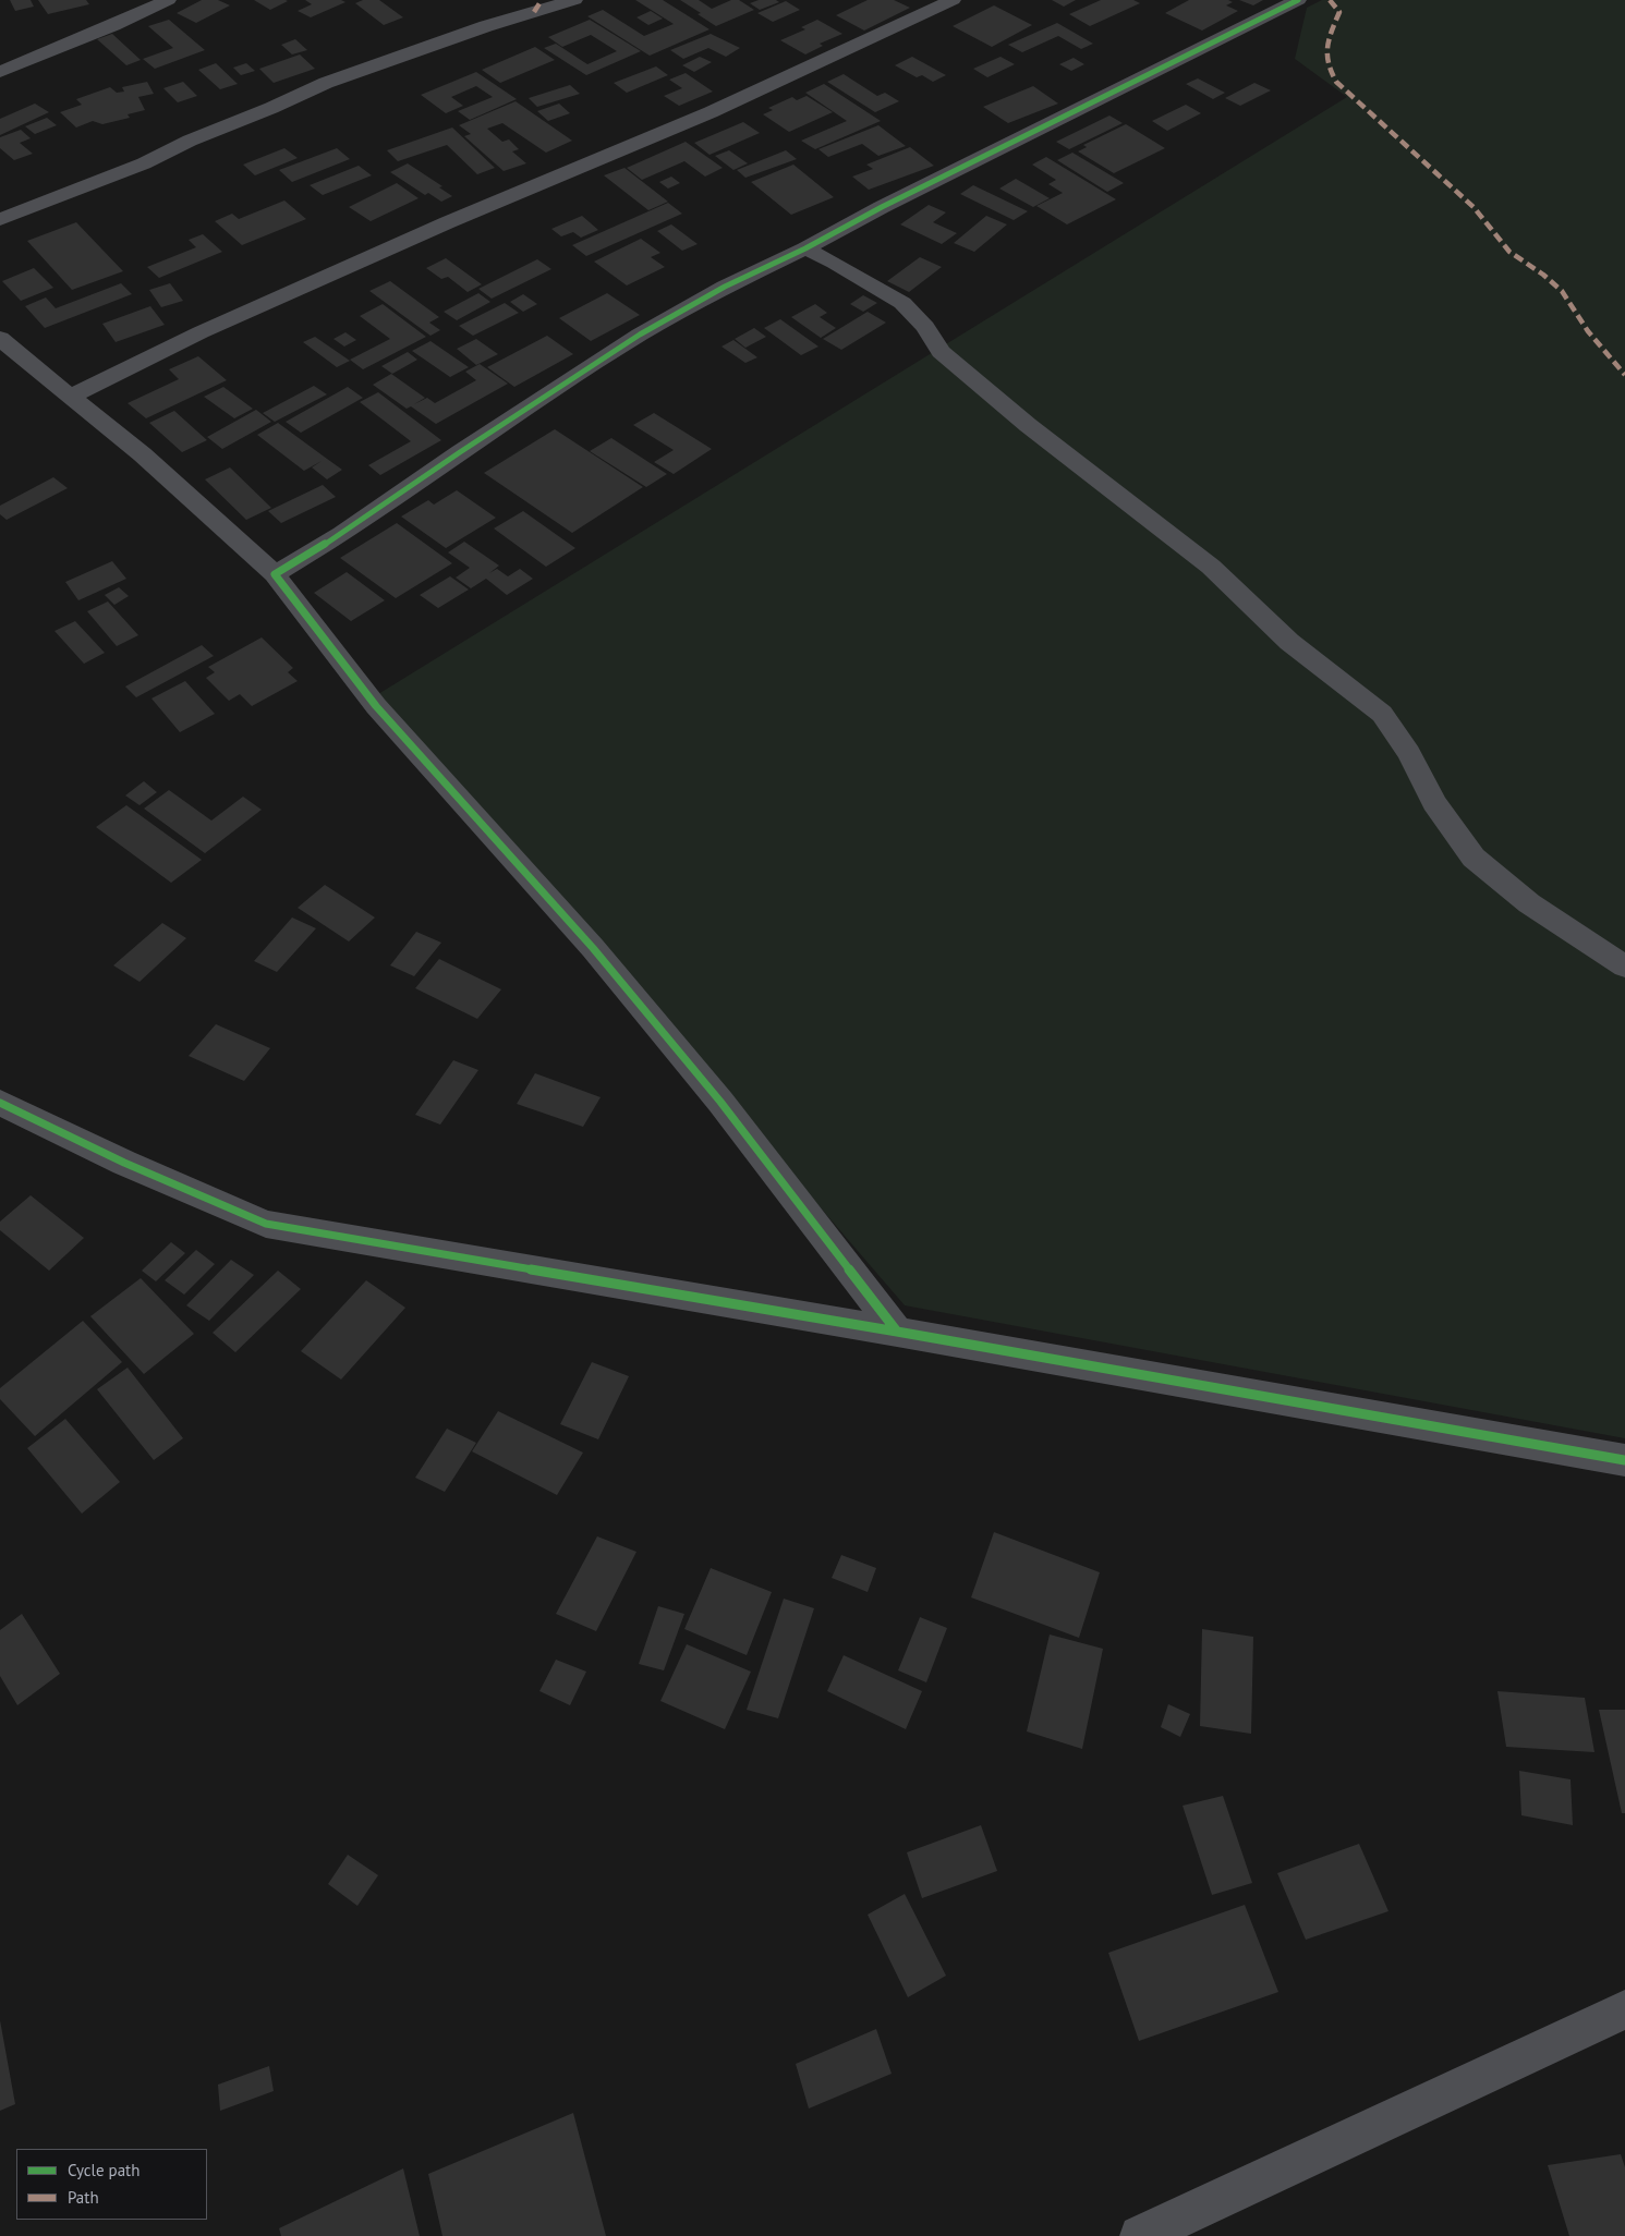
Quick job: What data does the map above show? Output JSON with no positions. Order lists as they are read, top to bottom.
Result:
{
  "legend": ["Cycle path", "Path"]
}
